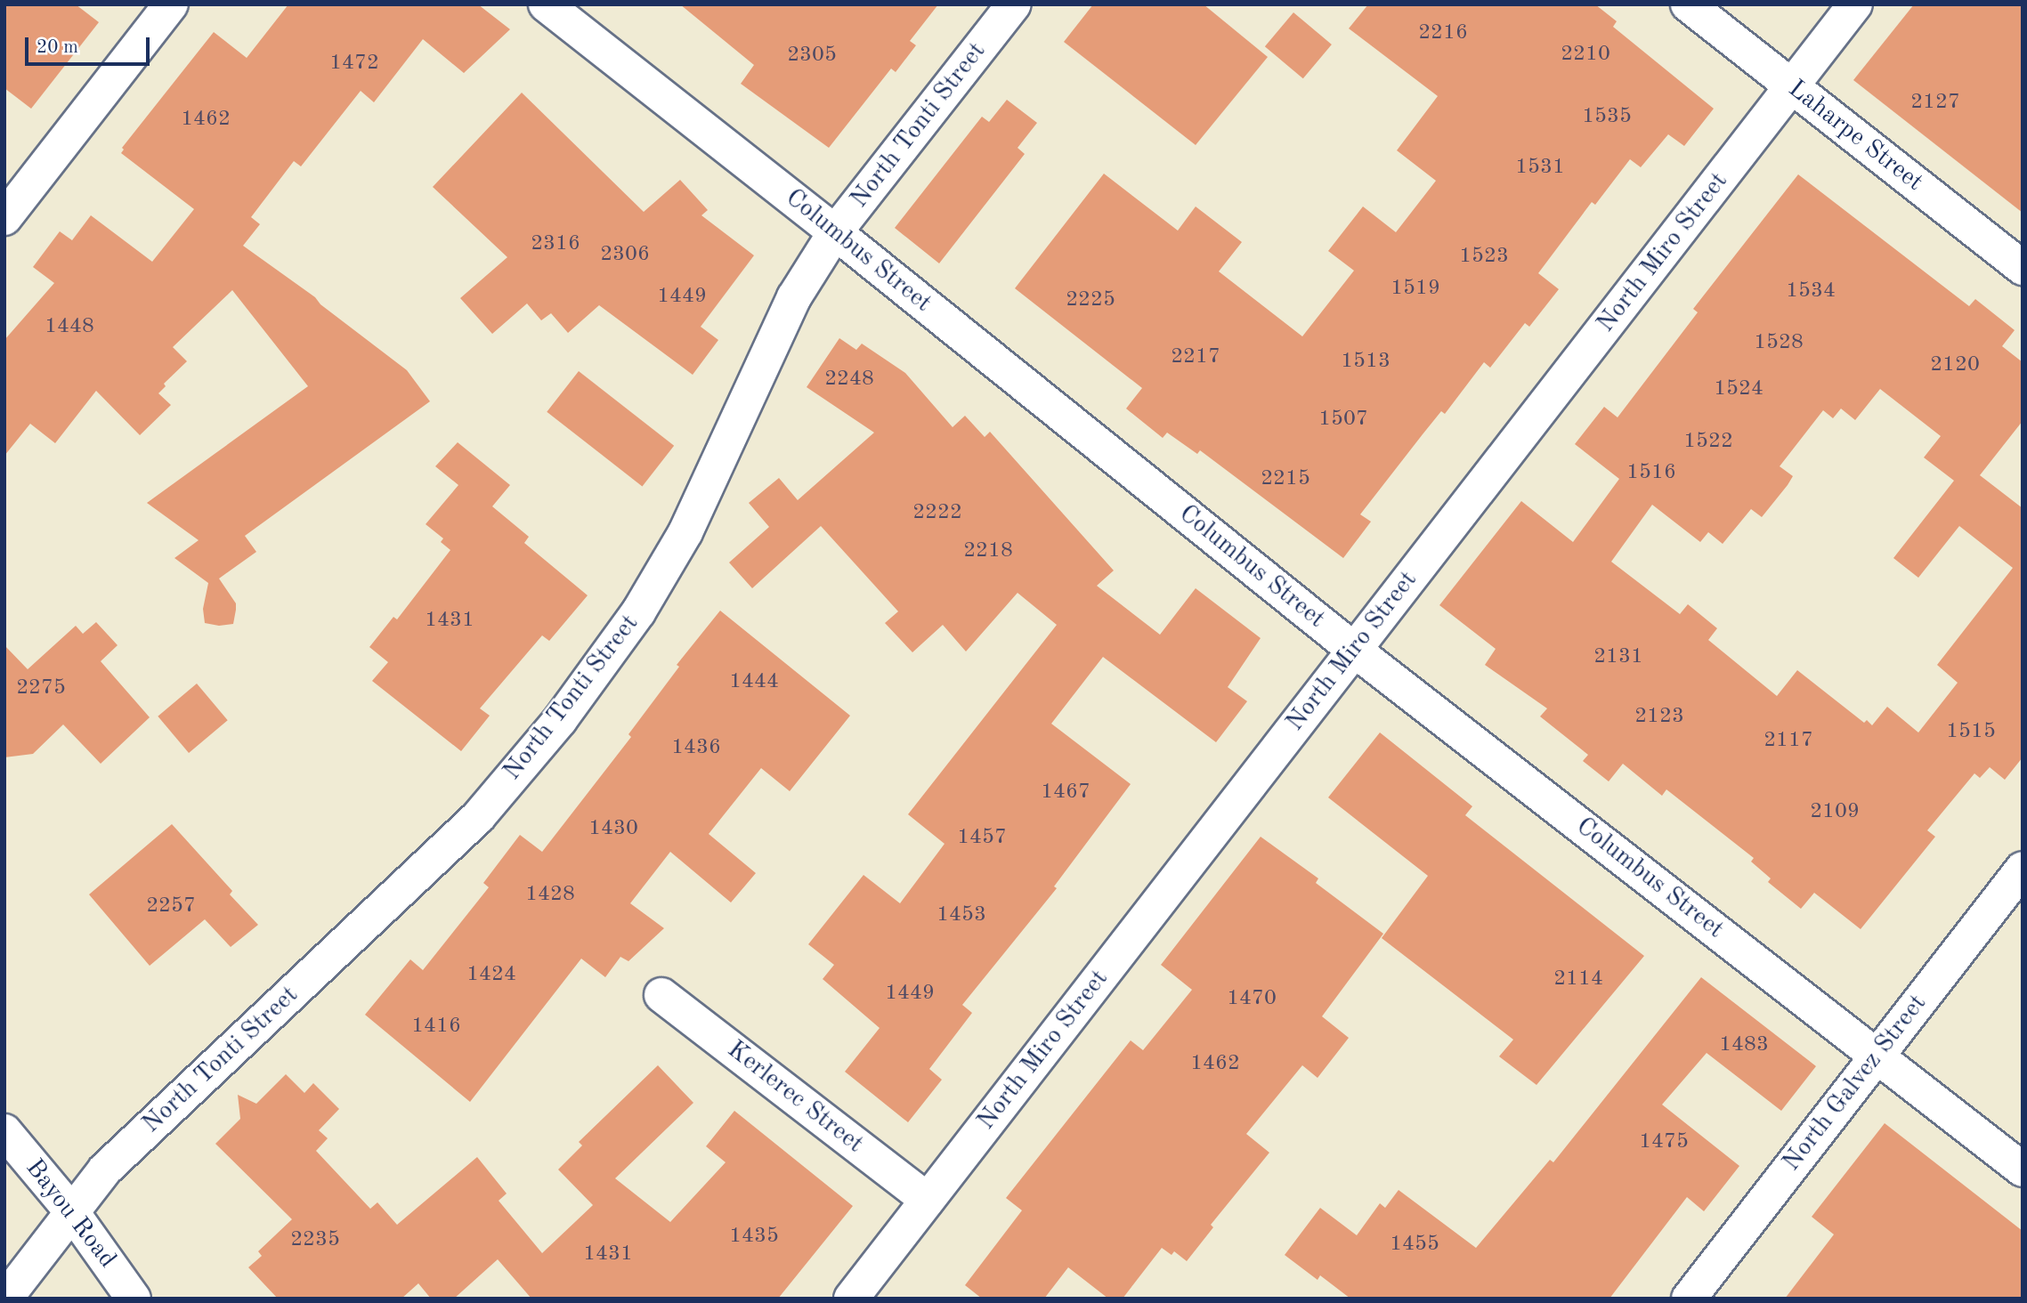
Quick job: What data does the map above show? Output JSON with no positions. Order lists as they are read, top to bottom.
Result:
{
  "streets": {
    "street": [
      "North Tonti Street",
      "Laharpe Street",
      "Columbus Street",
      "North Miro Street",
      "North Galvez Street",
      "Kerlerec Street",
      "Bayou Road"
    ]
  },
  "crossings": [
    ["North Tonti Street", "Columbus Street"],
    ["North Tonti Street", "Bayou Road"],
    ["Laharpe Street", "North Miro Street"],
    ["Columbus Street", "North Miro Street"],
    ["Columbus Street", "North Galvez Street"],
    ["North Miro Street", "Kerlerec Street"]
  ],
  "house_numbers": [
    "2216",
    "2210",
    "2305",
    "1472",
    "2127",
    "1535",
    "1462",
    "1531",
    "2316",
    "2306",
    "1523",
    "1519",
    "1534",
    "1449",
    "2225",
    "1448",
    "1528",
    "2217",
    "1513",
    "2120",
    "2248",
    "1524",
    "1507",
    "1522",
    "1516",
    "2215",
    "2222",
    "2218",
    "1431",
    "2131",
    "1444",
    "2275",
    "2123",
    "1515",
    "2117",
    "1436",
    "1467",
    "2109",
    "1430",
    "1457",
    "1428",
    "2257",
    "1453",
    "1424",
    "2114",
    "1449",
    "1470",
    "1416",
    "1483",
    "1462",
    "1475",
    "1435",
    "2235",
    "1455",
    "1431"
  ],
  "scale_bar": "20 m"
}
